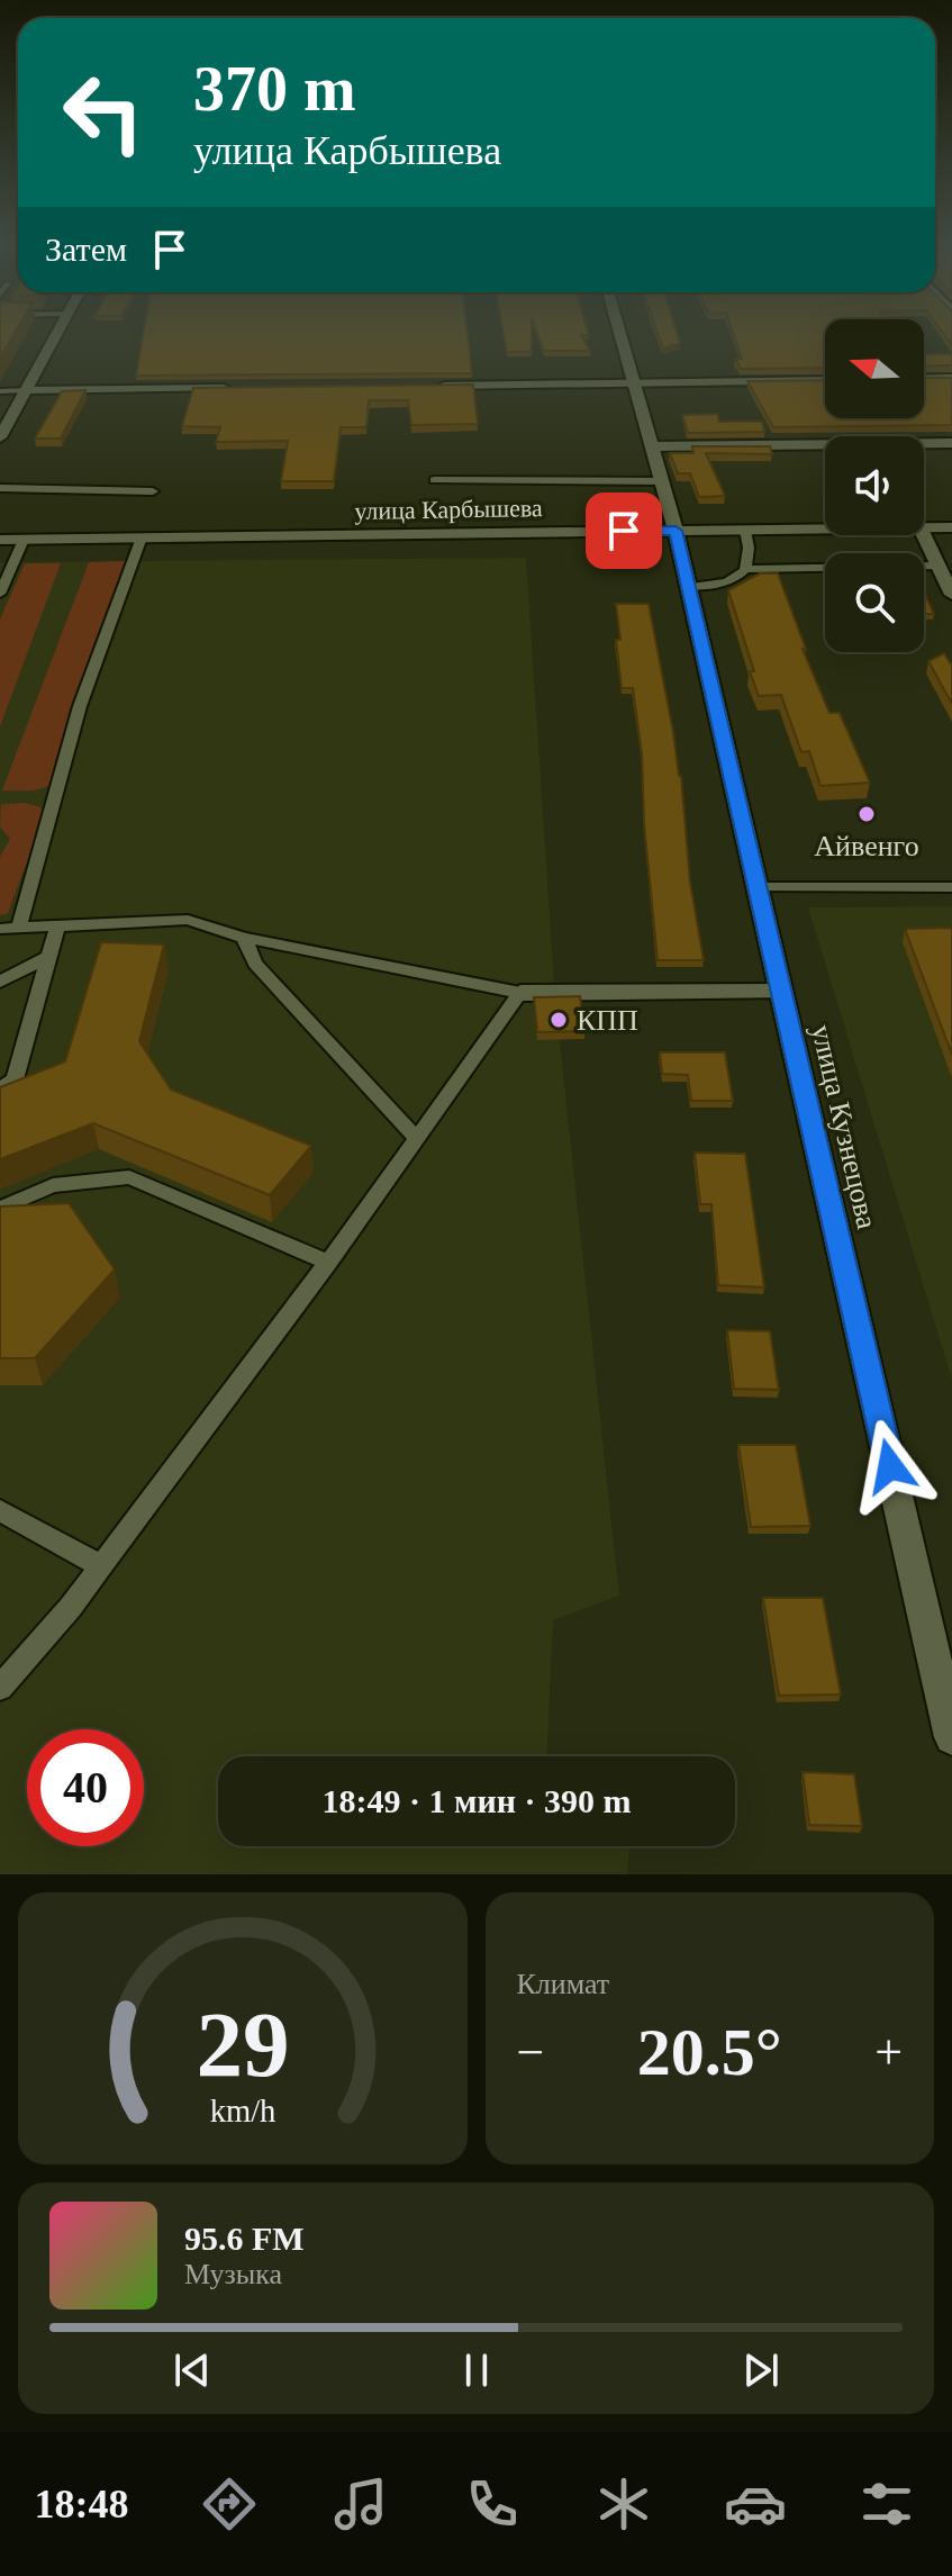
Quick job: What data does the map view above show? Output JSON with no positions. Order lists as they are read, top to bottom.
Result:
{
  "streets": {
    "street": ["улица Карбышева", "улица Кузнецова"]
  },
  "crossings": [
    ["улица Карбышева", "улица Кузнецова"]
  ],
  "places": ["Айвенго", "КПП"],
  "north": "left",
  "page": {
    "turn": ["370 m", "улица Карбышева"],
    "then": "Затем",
    "limit": "40",
    "trip": "18:49 · 1 мин · 390 m",
    "tile": "Климат",
    "heat": ["−", "20.5°", "+"],
    "song": ["95.6 FM", "Музыка"],
    "tabs": "18:48",
    "gauge": ["29", "km/h"]
  }
}
